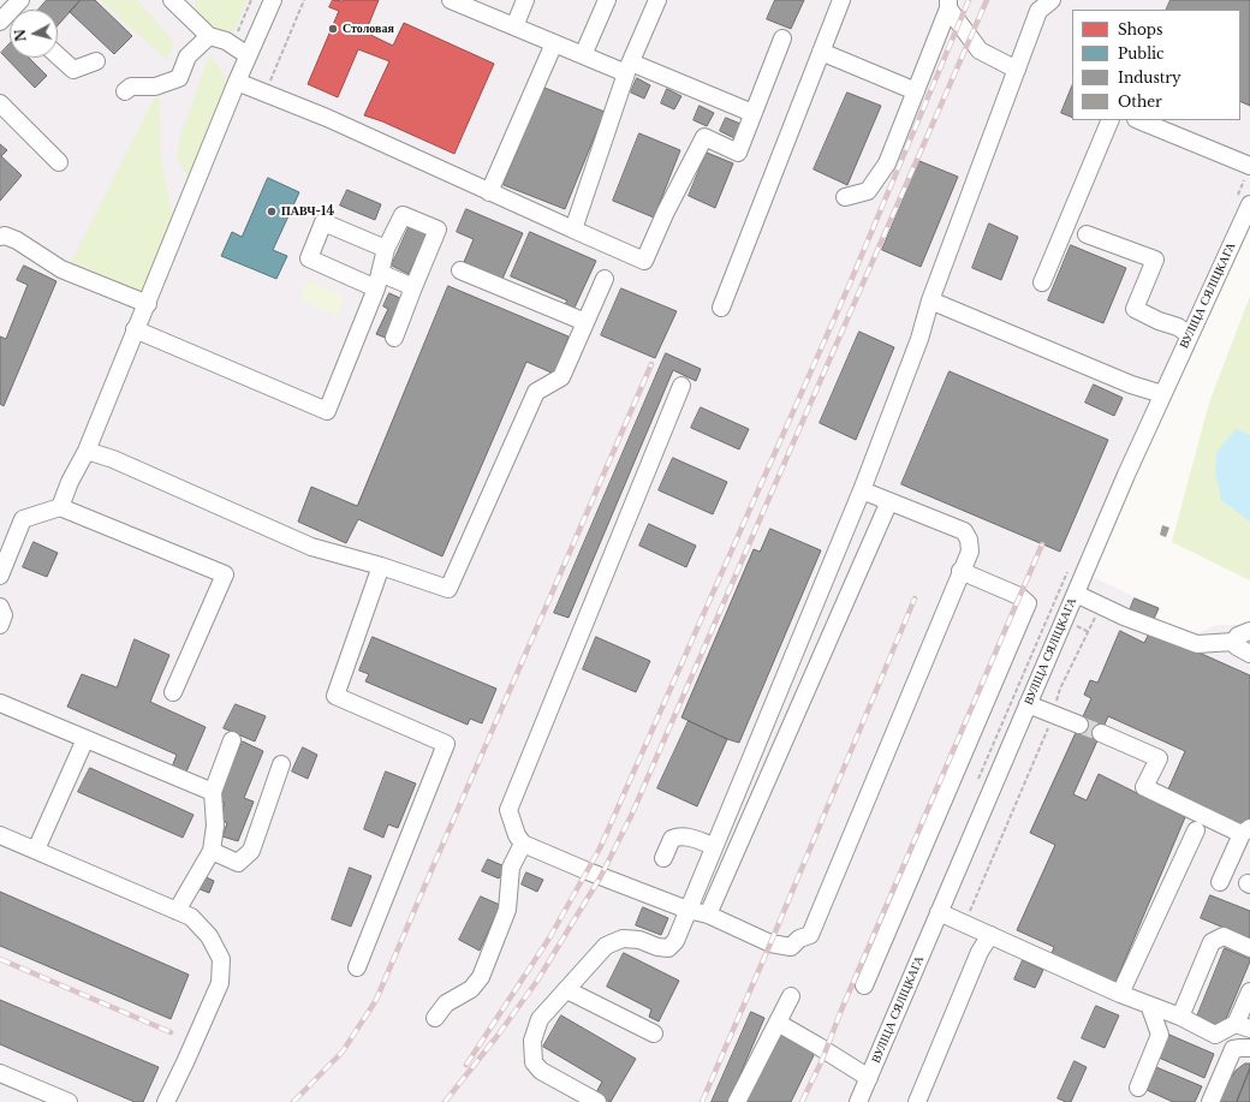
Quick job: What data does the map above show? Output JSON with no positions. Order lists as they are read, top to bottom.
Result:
{
  "streets": {
    "street": ["ВУЛІЦА СЯЛІЦКАГА"]
  },
  "places": ["Столовая", "ПАВЧ-14"],
  "legend": [
    "Shops",
    "Public",
    "Industry",
    "Other"
  ],
  "north": "left"
}
